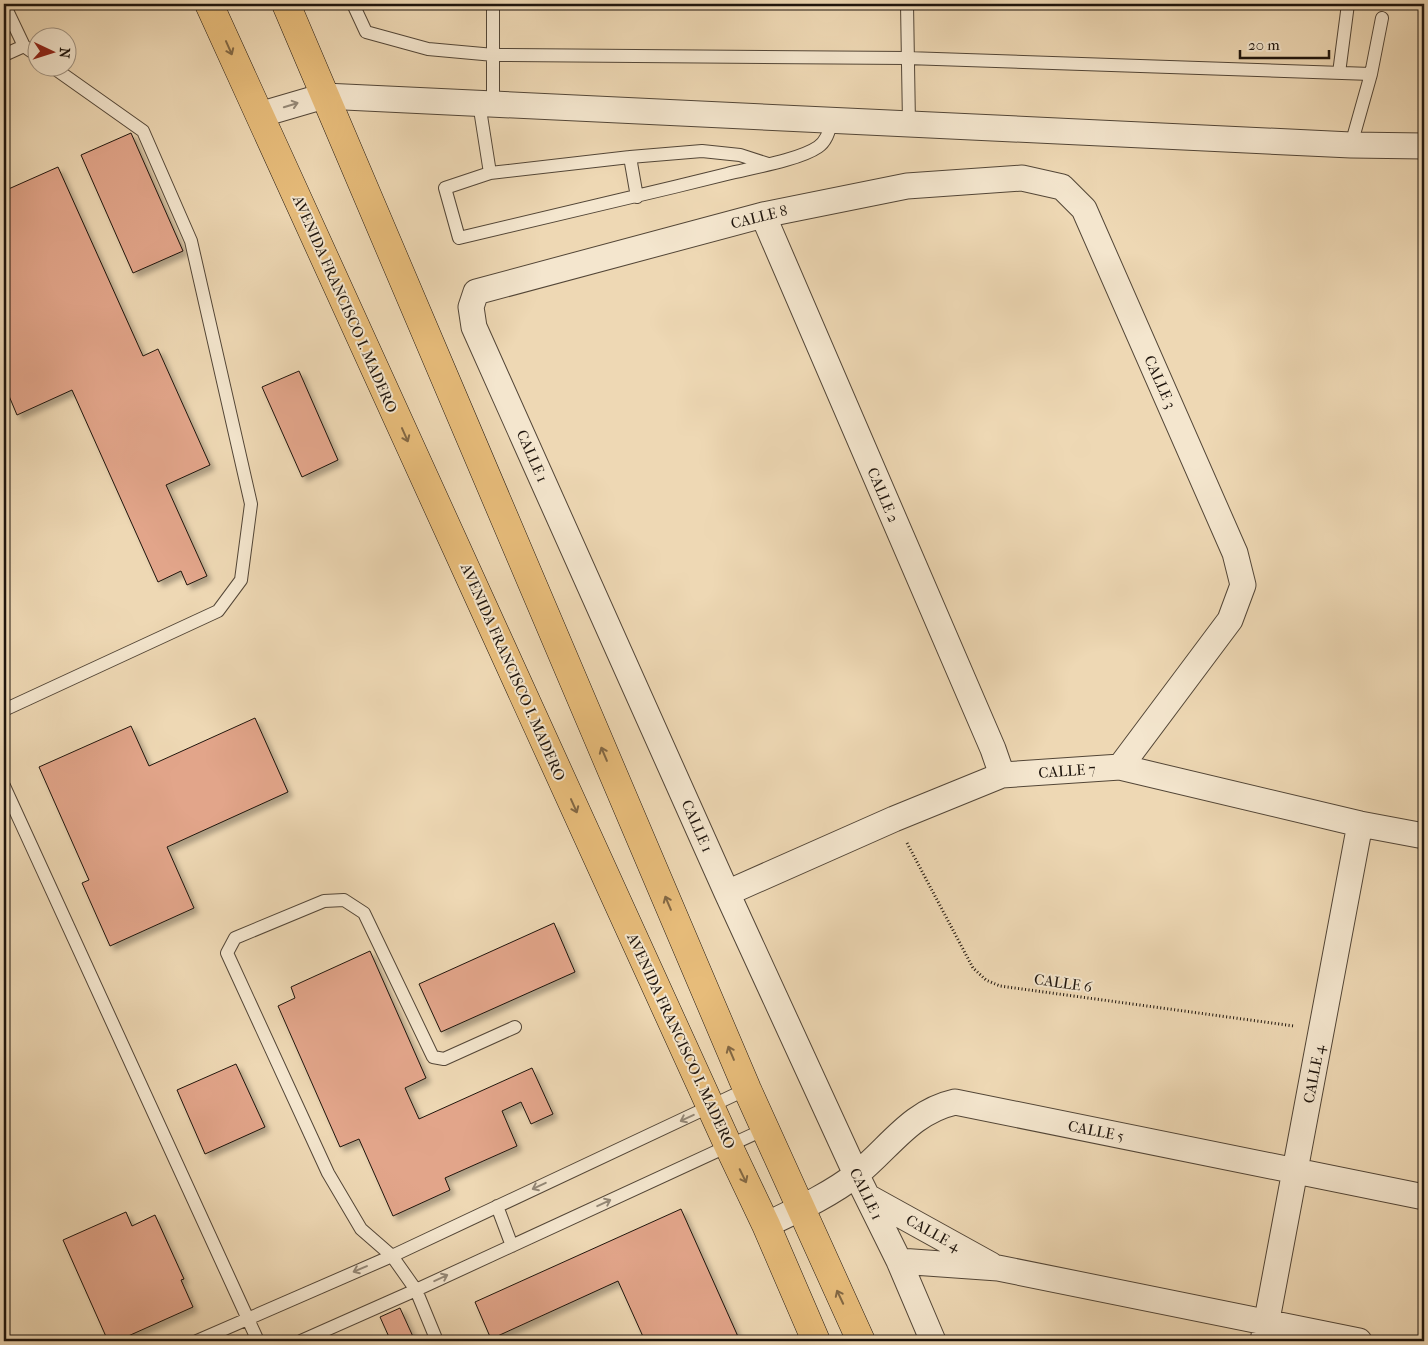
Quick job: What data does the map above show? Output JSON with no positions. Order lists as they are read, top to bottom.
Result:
{
  "streets": {
    "main road": ["AVENIDA FRANCISCO I. MADERO"],
    "street": [
      "CALLE 8",
      "CALLE 3",
      "CALLE 1",
      "CALLE 2",
      "CALLE 7",
      "CALLE 4",
      "CALLE 5"
    ],
    "path": ["CALLE 6"]
  },
  "crossings": [
    ["CALLE 8", "CALLE 3"],
    ["CALLE 8", "CALLE 1"],
    ["CALLE 8", "CALLE 2"],
    ["AVENIDA FRANCISCO I. MADERO", "CALLE 5"],
    ["CALLE 3", "CALLE 7"],
    ["CALLE 1", "CALLE 7"],
    ["CALLE 1", "CALLE 4"],
    ["CALLE 1", "CALLE 5"],
    ["CALLE 2", "CALLE 7"],
    ["CALLE 7", "CALLE 6"],
    ["CALLE 7", "CALLE 4"],
    ["CALLE 6", "CALLE 4"],
    ["CALLE 4", "CALLE 5"]
  ],
  "scale_bar": "20 m",
  "north": "right"
}
